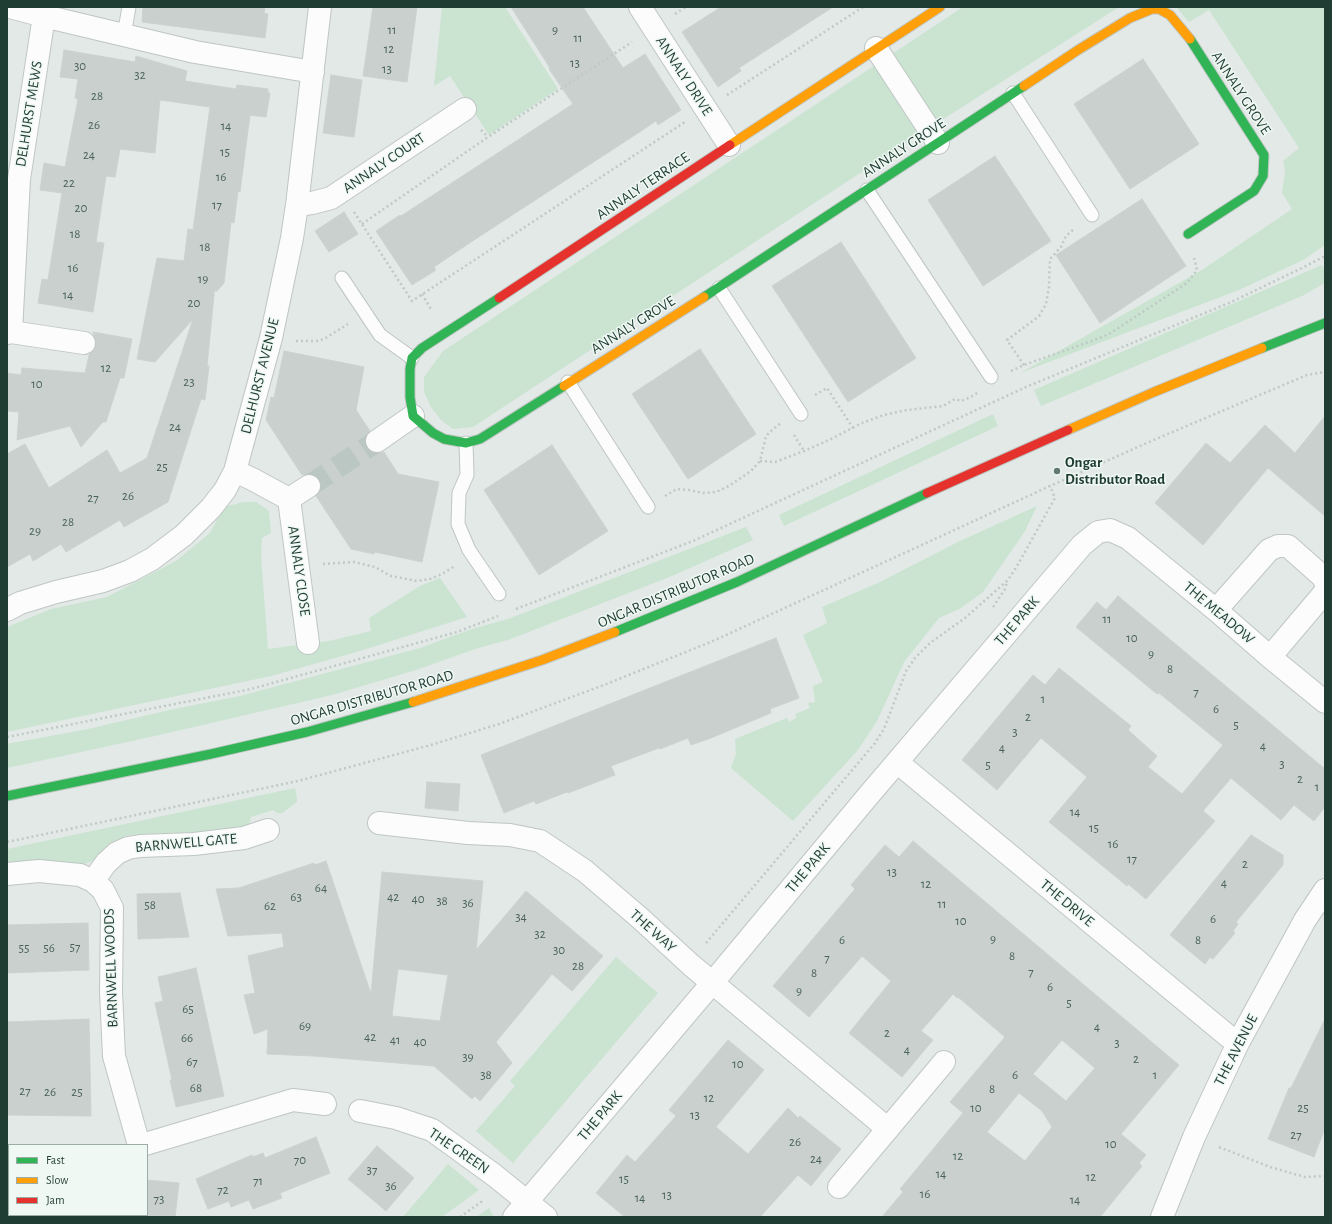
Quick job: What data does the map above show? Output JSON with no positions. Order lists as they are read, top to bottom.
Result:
{
  "streets": {
    "street": [
      "ANNALY DRIVE",
      "ANNALY GROVE",
      "DELHURST MEWS",
      "ANNALY COURT",
      "ANNALY TERRACE",
      "DELHURST AVENUE",
      "ANNALY CLOSE",
      "ONGAR DISTRIBUTOR ROAD",
      "THE MEADOW",
      "THE PARK",
      "BARNWELL GATE",
      "THE DRIVE",
      "THE WAY",
      "BARNWELL WOODS",
      "THE AVENUE",
      "THE GREEN"
    ]
  },
  "crossings": [
    ["ANNALY DRIVE", "ANNALY TERRACE"],
    ["ANNALY COURT", "DELHURST AVENUE"],
    ["THE MEADOW", "THE PARK"],
    ["THE PARK", "THE DRIVE"],
    ["THE PARK", "THE WAY"],
    ["THE PARK", "THE GREEN"],
    ["BARNWELL GATE", "BARNWELL WOODS"],
    ["THE DRIVE", "THE AVENUE"]
  ],
  "places": ["Ongar Distributor Road"],
  "house_numbers": [
    "11",
    "9",
    "11",
    "12",
    "13",
    "30",
    "13",
    "32",
    "28",
    "26",
    "14",
    "15",
    "24",
    "16",
    "22",
    "17",
    "20",
    "18",
    "18",
    "16",
    "19",
    "14",
    "20",
    "12",
    "23",
    "10",
    "24",
    "25",
    "26",
    "27",
    "28",
    "29",
    "11",
    "10",
    "9",
    "8",
    "7",
    "1",
    "6",
    "2",
    "5",
    "3",
    "4",
    "4",
    "3",
    "5",
    "2",
    "1",
    "14",
    "15",
    "16",
    "17",
    "2",
    "13",
    "4",
    "12",
    "64",
    "63",
    "42",
    "40",
    "38",
    "36",
    "11",
    "58",
    "62",
    "34",
    "6",
    "10",
    "32",
    "9",
    "6",
    "8",
    "57",
    "55",
    "56",
    "30",
    "8",
    "7",
    "28",
    "7",
    "8",
    "6",
    "9",
    "5",
    "65",
    "69",
    "4",
    "2",
    "42",
    "66",
    "41",
    "40",
    "3",
    "4",
    "39",
    "2",
    "67",
    "10",
    "38",
    "6",
    "1",
    "68",
    "8",
    "27",
    "26",
    "25",
    "12",
    "10",
    "25",
    "13",
    "27",
    "26",
    "10",
    "12",
    "24",
    "70",
    "37",
    "14",
    "12",
    "15",
    "71",
    "36",
    "72",
    "16",
    "13",
    "14",
    "73",
    "14"
  ],
  "legend": ["Fast", "Slow", "Jam"]
}
